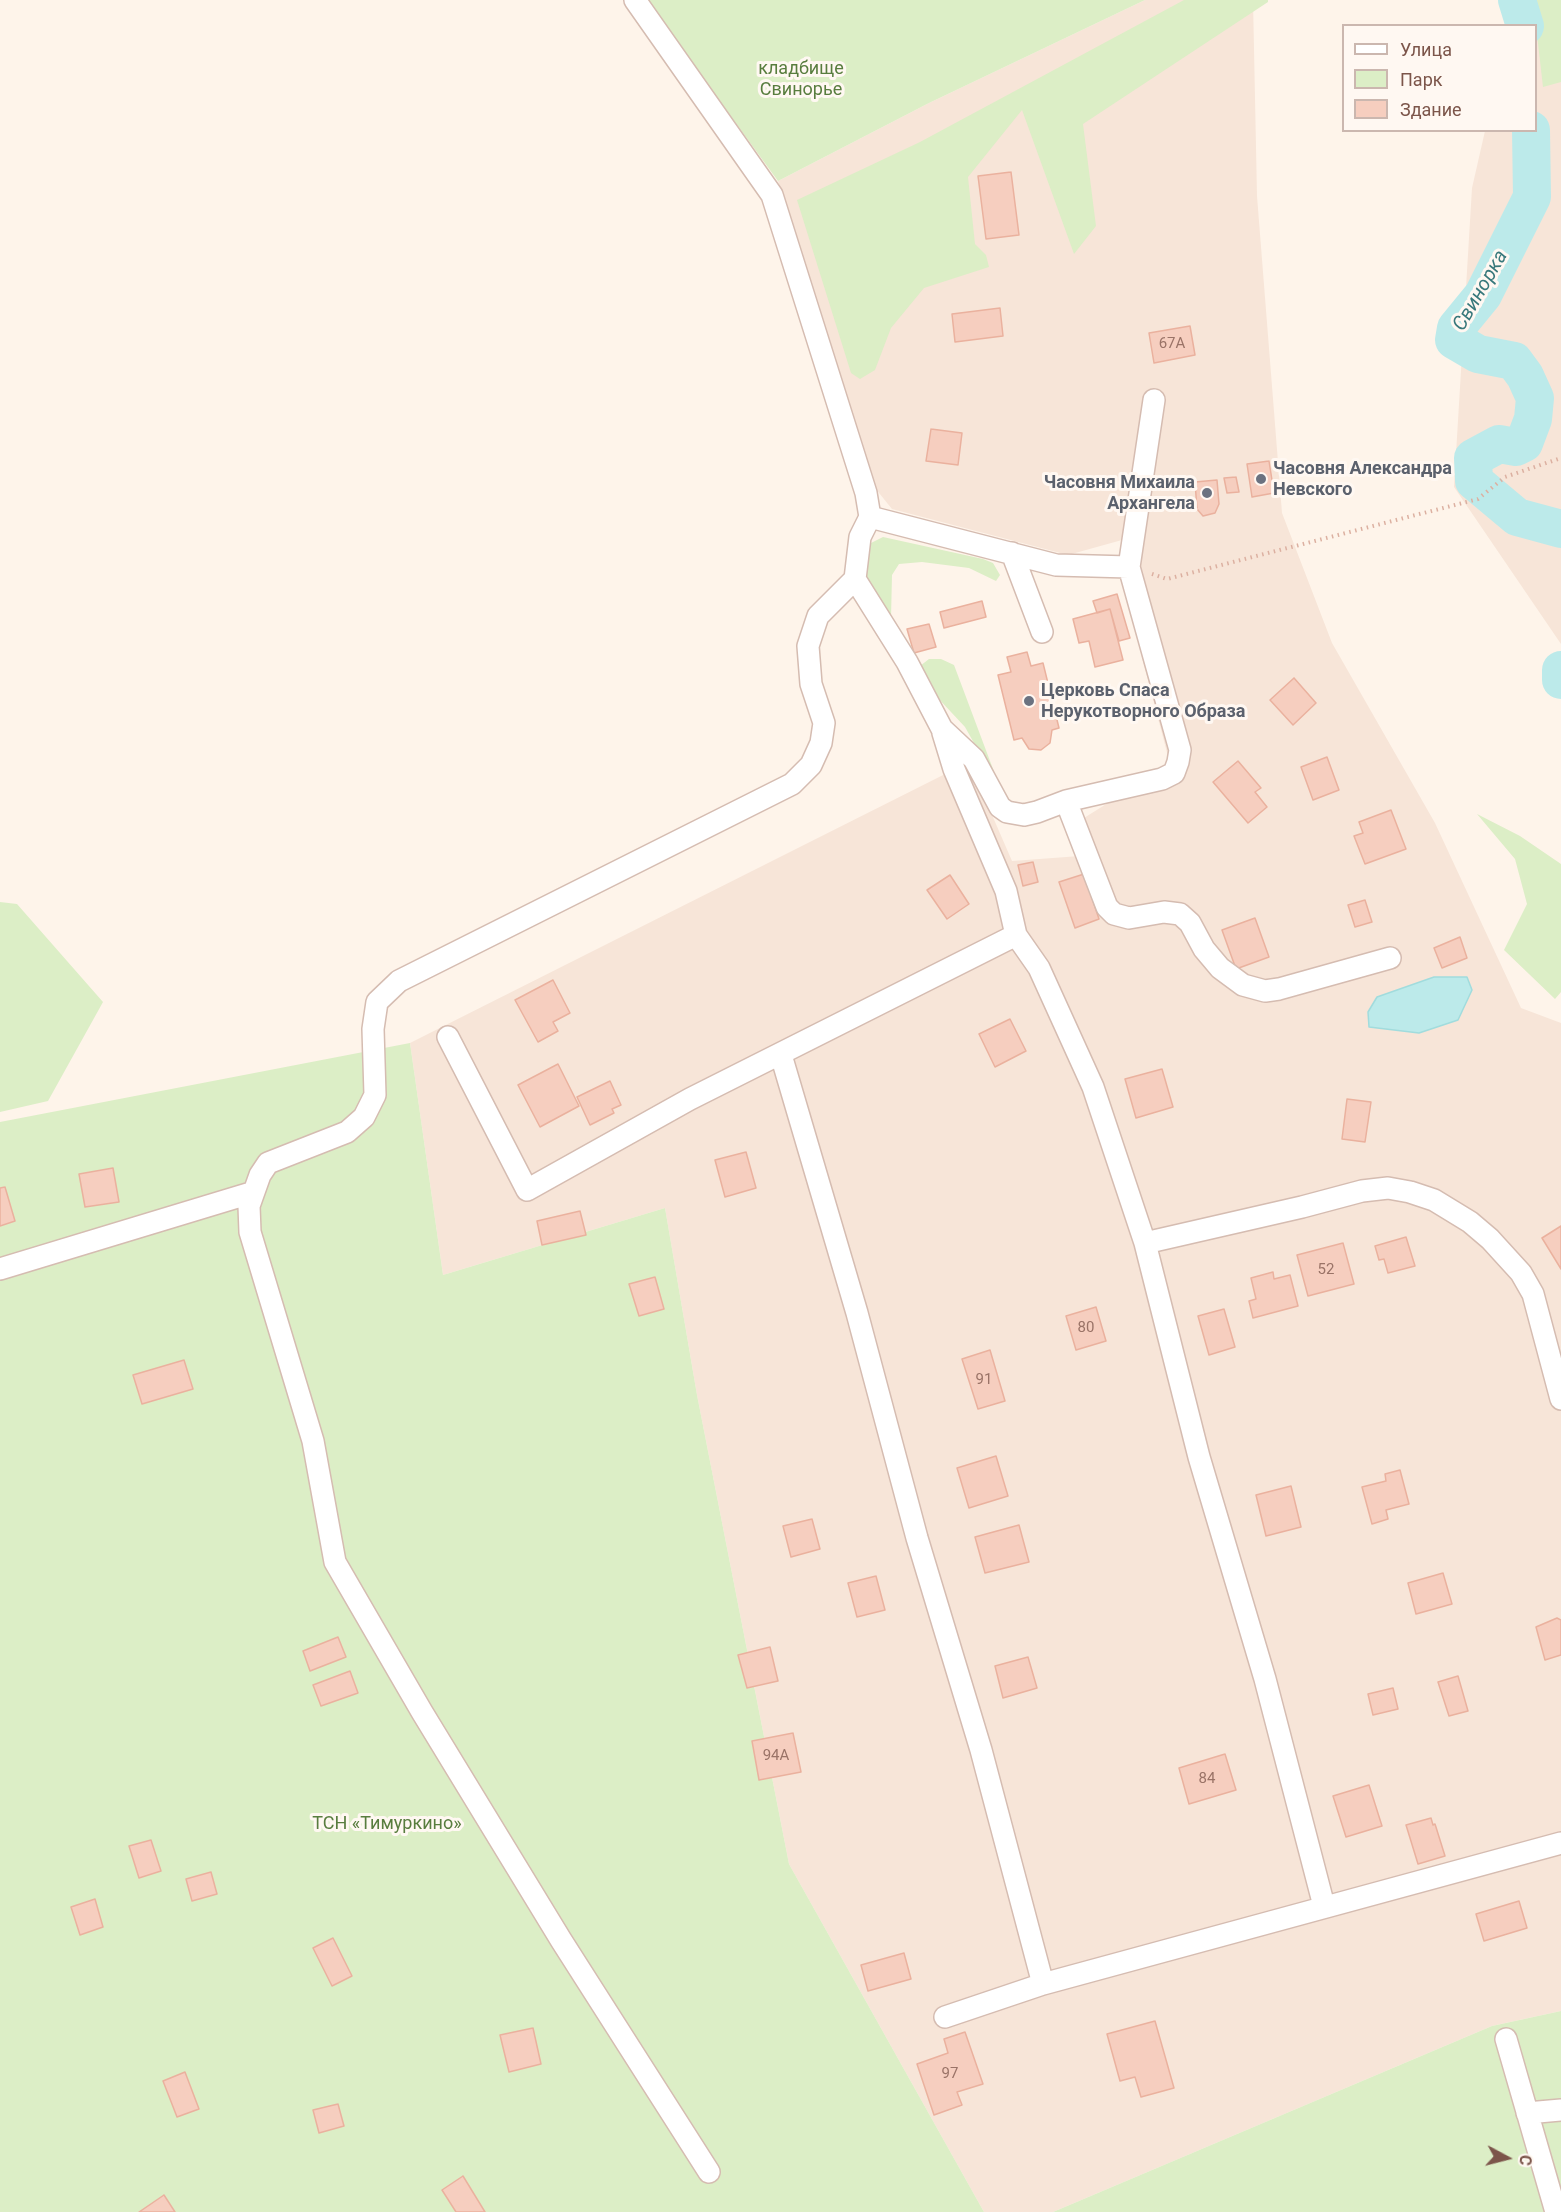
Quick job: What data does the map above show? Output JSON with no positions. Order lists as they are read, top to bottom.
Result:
{
  "water": ["Свинорка"],
  "parks": ["кладбище Свинорье", "ТСН «Тимуркино»"],
  "places": ["Часовня Александра Невского", "Часовня Михаила Архангела", "Церковь Спаса Нерукотворного Образа"],
  "house_numbers": [
    "67А",
    "52",
    "80",
    "91",
    "94А",
    "84",
    "97"
  ],
  "legend": ["Улица", "Парк", "Здание"],
  "north": "right"
}
